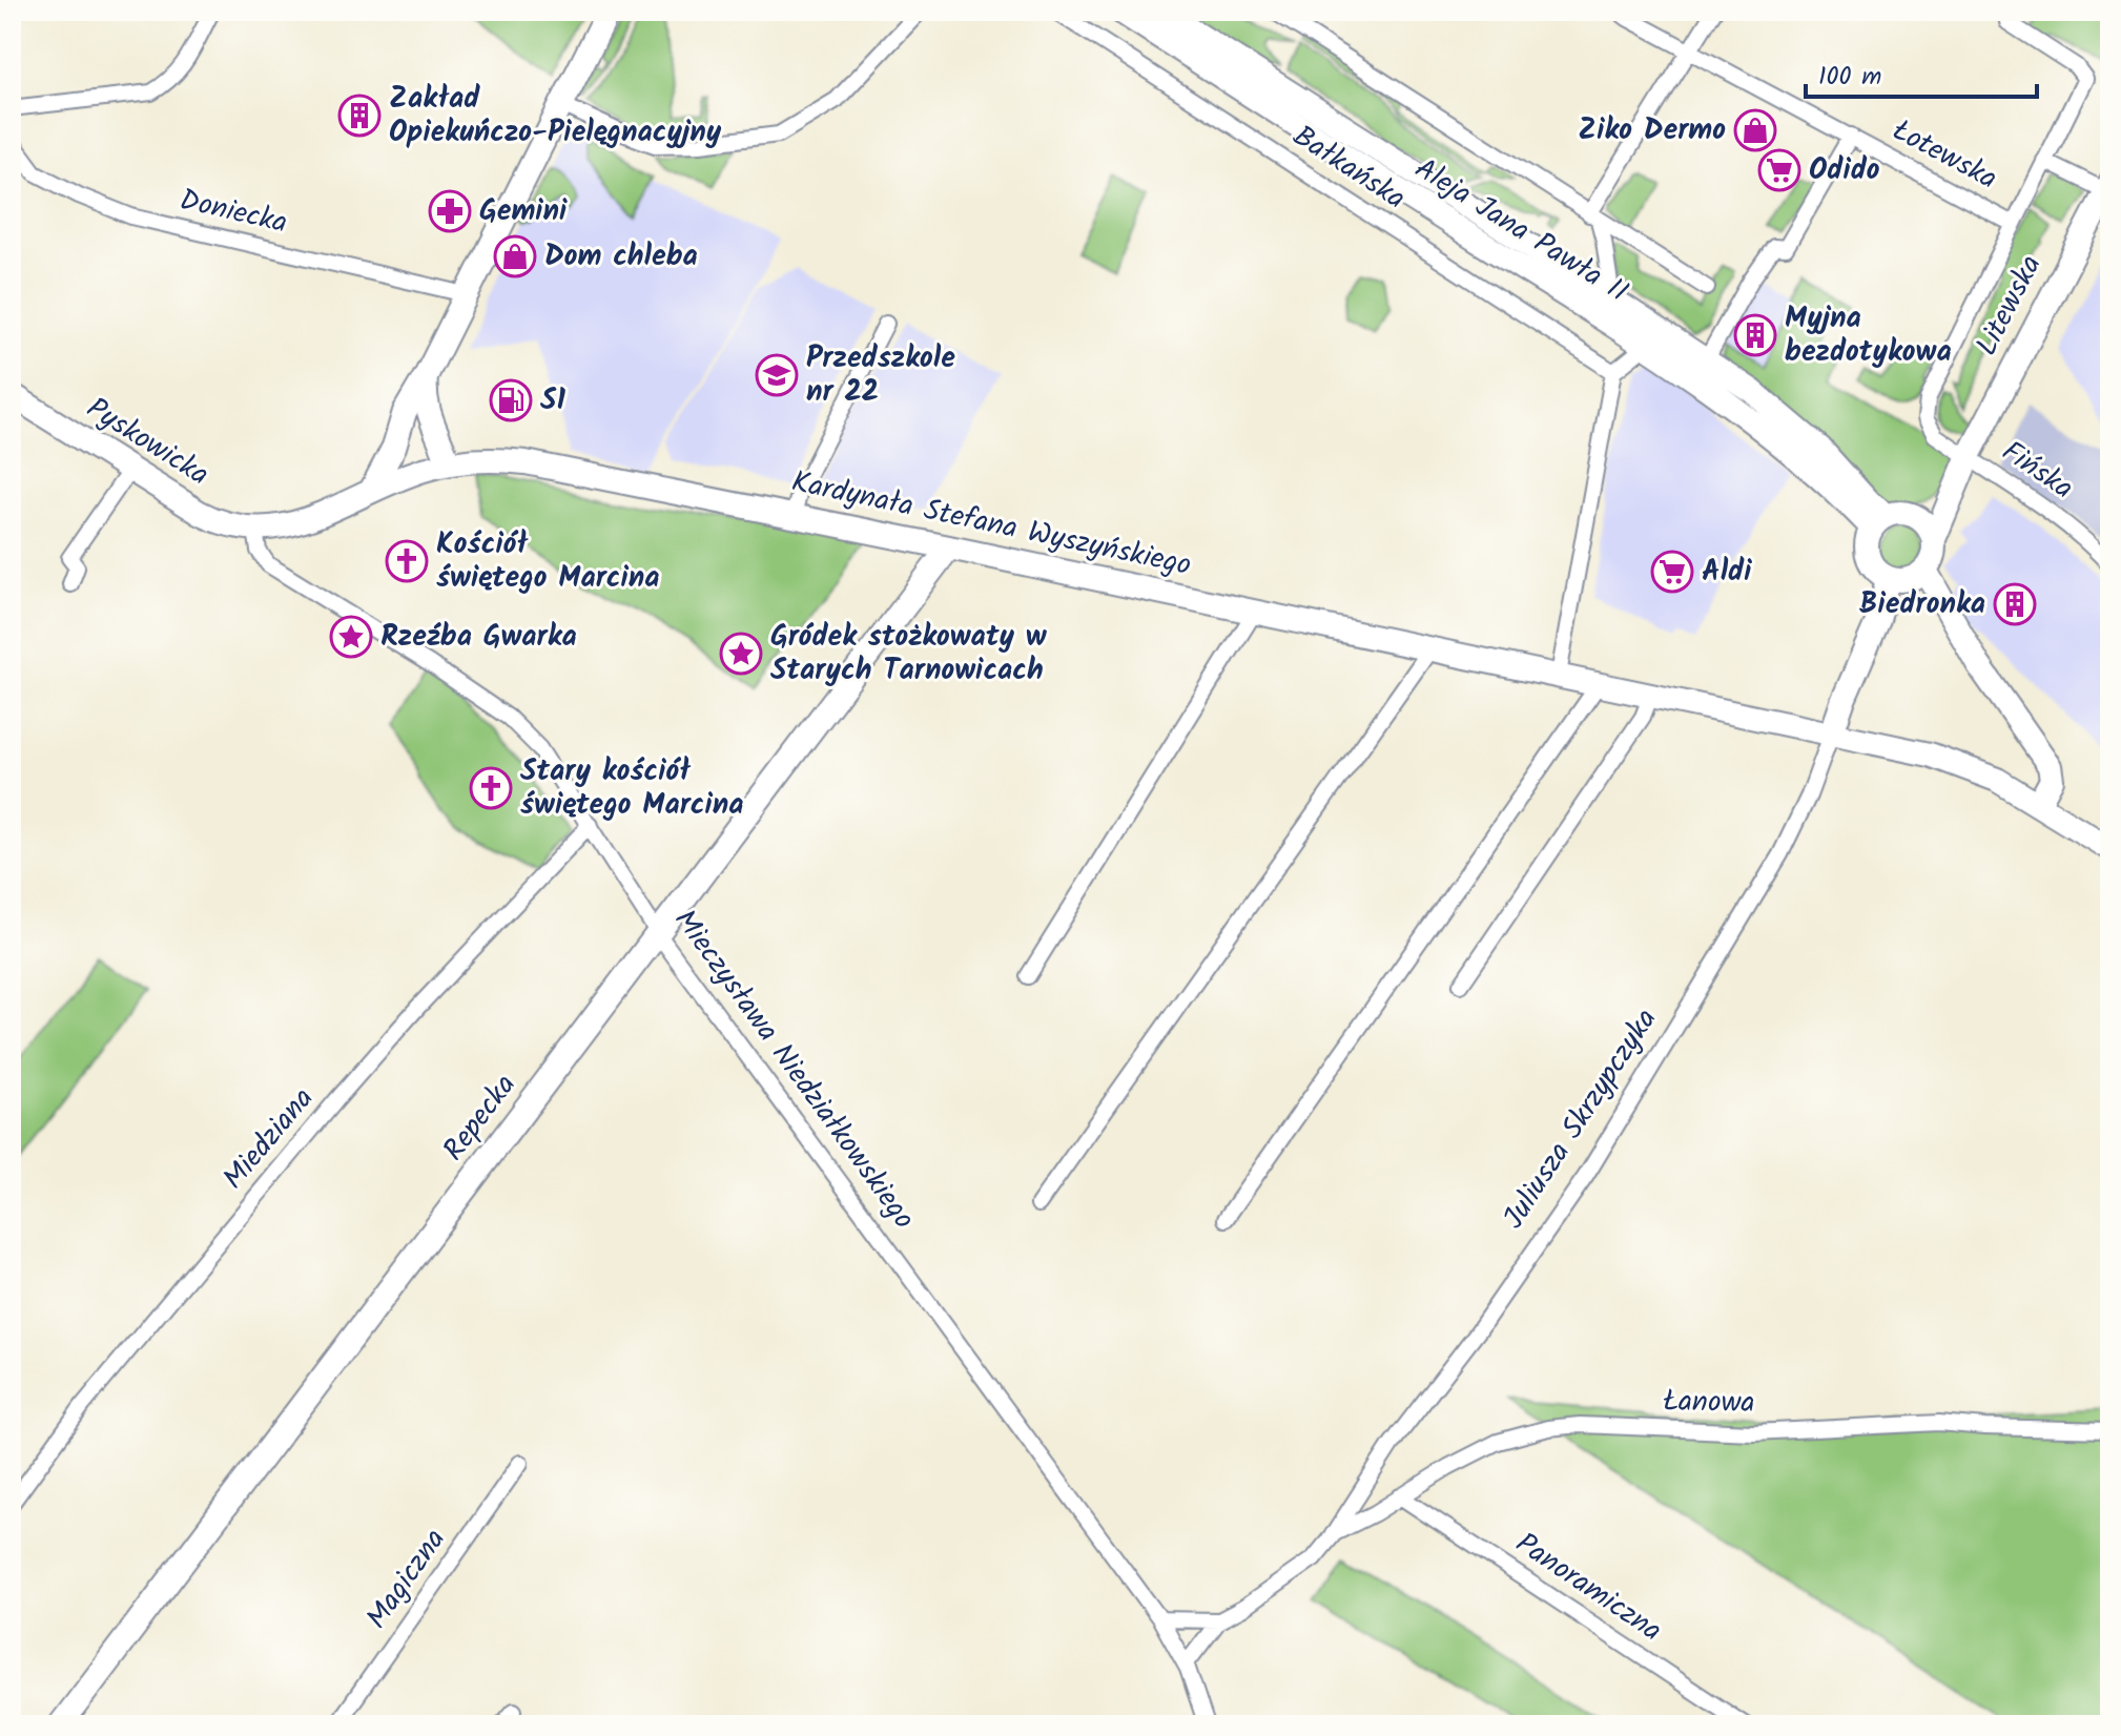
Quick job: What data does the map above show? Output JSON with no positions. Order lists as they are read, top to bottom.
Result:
{
  "streets": {
    "street": [
      "Łotewska",
      "Bałkańska",
      "Doniecka",
      "Aleja Jana Pawła II",
      "Litewska",
      "Pyskowicka",
      "Fińska",
      "Kardynała Stefana Wyszyńskiego",
      "Mieczysława Niedziałkowskiego",
      "Repecka",
      "Juliusza Skrzypczyka",
      "Miedziana",
      "Łanowa",
      "Magiczna",
      "Panoramiczna"
    ]
  },
  "crossings": [
    ["Łotewska", "Aleja Jana Pawła II"],
    ["Łotewska", "Litewska"],
    ["Łotewska", "Fińska"],
    ["Aleja Jana Pawła II", "Litewska"],
    ["Aleja Jana Pawła II", "Juliusza Skrzypczyka"],
    ["Litewska", "Fińska"],
    ["Litewska", "Juliusza Skrzypczyka"],
    ["Pyskowicka", "Kardynała Stefana Wyszyńskiego"],
    ["Pyskowicka", "Mieczysława Niedziałkowskiego"],
    ["Kardynała Stefana Wyszyńskiego", "Mieczysława Niedziałkowskiego"],
    ["Kardynała Stefana Wyszyńskiego", "Repecka"],
    ["Kardynała Stefana Wyszyńskiego", "Juliusza Skrzypczyka"],
    ["Mieczysława Niedziałkowskiego", "Repecka"],
    ["Mieczysława Niedziałkowskiego", "Juliusza Skrzypczyka"],
    ["Mieczysława Niedziałkowskiego", "Miedziana"],
    ["Juliusza Skrzypczyka", "Łanowa"],
    ["Łanowa", "Panoramiczna"]
  ],
  "places": {
    "building": ["Zakład Opiekuńczo-Pielęgnacyjny", "Myjna bezdotykowa", "Biedronka"],
    "shop": ["Ziko Dermo", "Dom chleba"],
    "supermarket": ["Odido", "Aldi"],
    "pharmacy": ["Gemini"],
    "school or university": ["Przedszkole nr 22"],
    "fuel station": ["S1"],
    "church": ["Kościół świętego Marcina", "Stary kościół świętego Marcina"],
    "place": ["Rzeźba Gwarka", "Gródek stożkowaty w Starych Tarnowicach"]
  },
  "scale_bar": "100 m"
}
